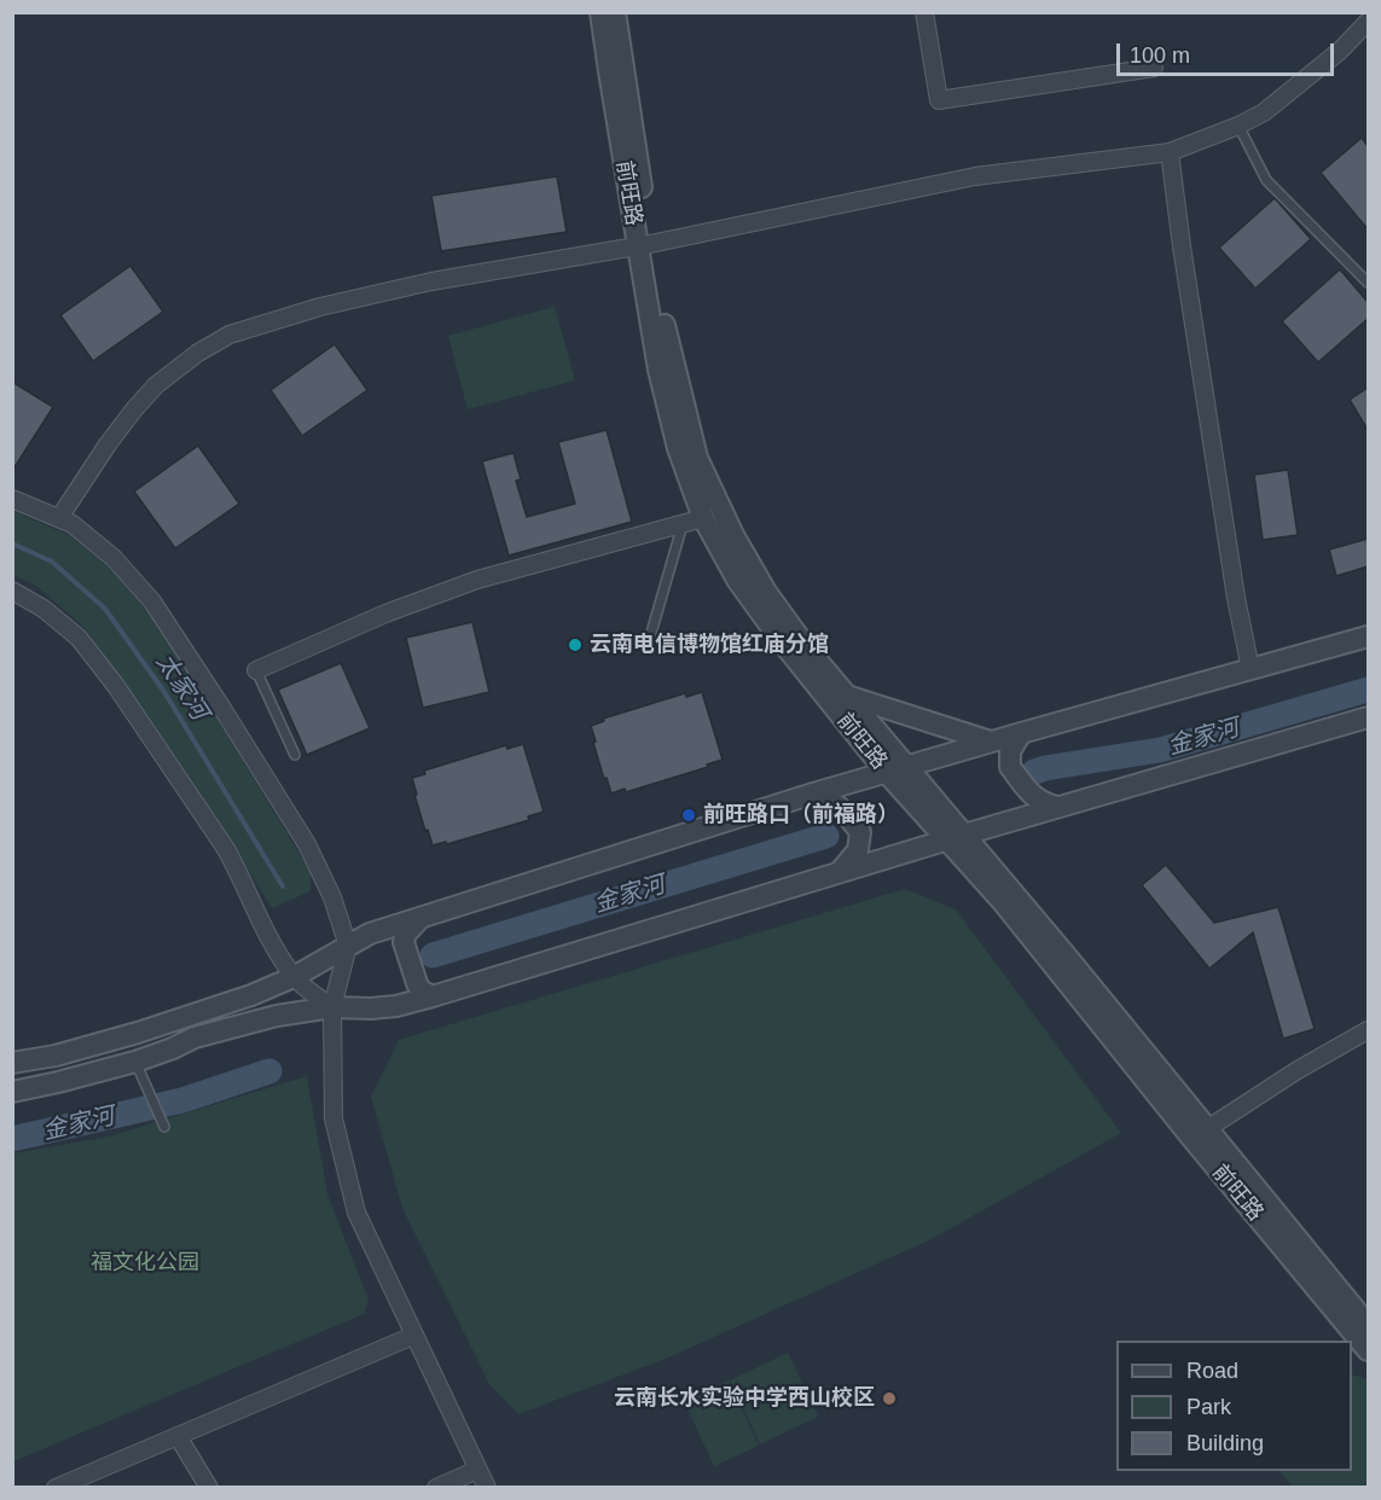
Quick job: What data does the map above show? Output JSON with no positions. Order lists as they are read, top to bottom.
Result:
{
  "streets": {
    "street": ["前旺路"]
  },
  "water": ["太家河", "金家河"],
  "parks": ["福文化公园"],
  "places": ["云南电信博物馆红庙分馆", "前旺路口（前福路）", "云南长水实验中学西山校区"],
  "legend": ["Road", "Park", "Building"],
  "scale_bar": "100 m"
}
